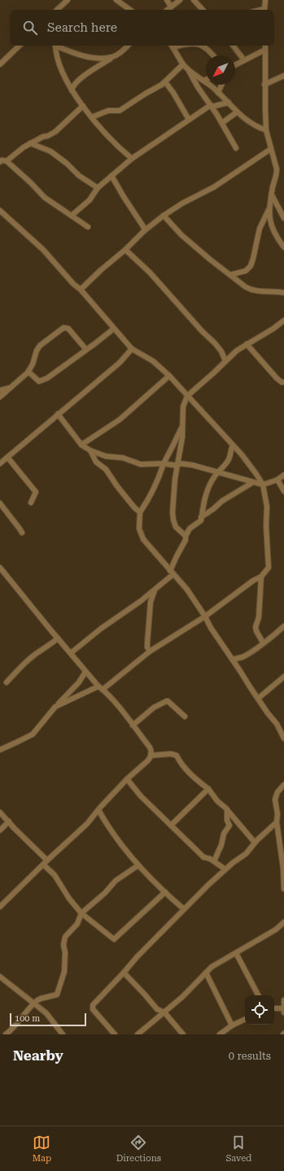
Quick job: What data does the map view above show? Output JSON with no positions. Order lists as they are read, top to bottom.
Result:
{
  "scale_bar": "100 m",
  "north": "bottom left",
  "page": {
    "search": "Search here",
    "scale": "100 m",
    "heading": ["Nearby", "0 results"],
    "nav": ["Map", "Directions", "Saved"]
  }
}
